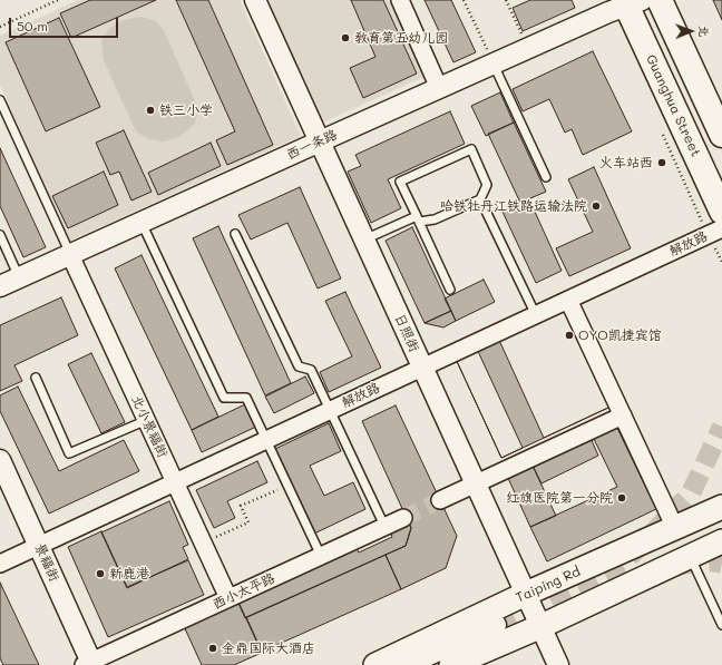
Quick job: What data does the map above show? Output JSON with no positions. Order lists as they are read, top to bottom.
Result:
{
  "streets": {
    "highway": ["Guanghua Street"],
    "main road": ["Taiping Rd"],
    "street": [
      "西一条路",
      "解放路",
      "日照街",
      "北小景福街",
      "景福街",
      "西小太平路"
    ]
  },
  "crossings": [
    ["Guanghua Street", "西一条路"],
    ["西一条路", "日照街"],
    ["西一条路", "北小景福街"],
    ["解放路", "日照街"],
    ["解放路", "北小景福街"],
    ["解放路", "景福街"],
    ["日照街", "Taiping Rd"],
    ["北小景福街", "西小太平路"],
    ["景福街", "西小太平路"]
  ],
  "places": [
    "教育第五幼儿园",
    "铁三小学",
    "火车站西",
    "哈铁牡丹江铁路运输法院",
    "OYO凯捷宾馆",
    "红旗医院第一分院",
    "新鹿港",
    "金鼎国际大酒店"
  ],
  "scale_bar": "50 m",
  "north": "right"
}
